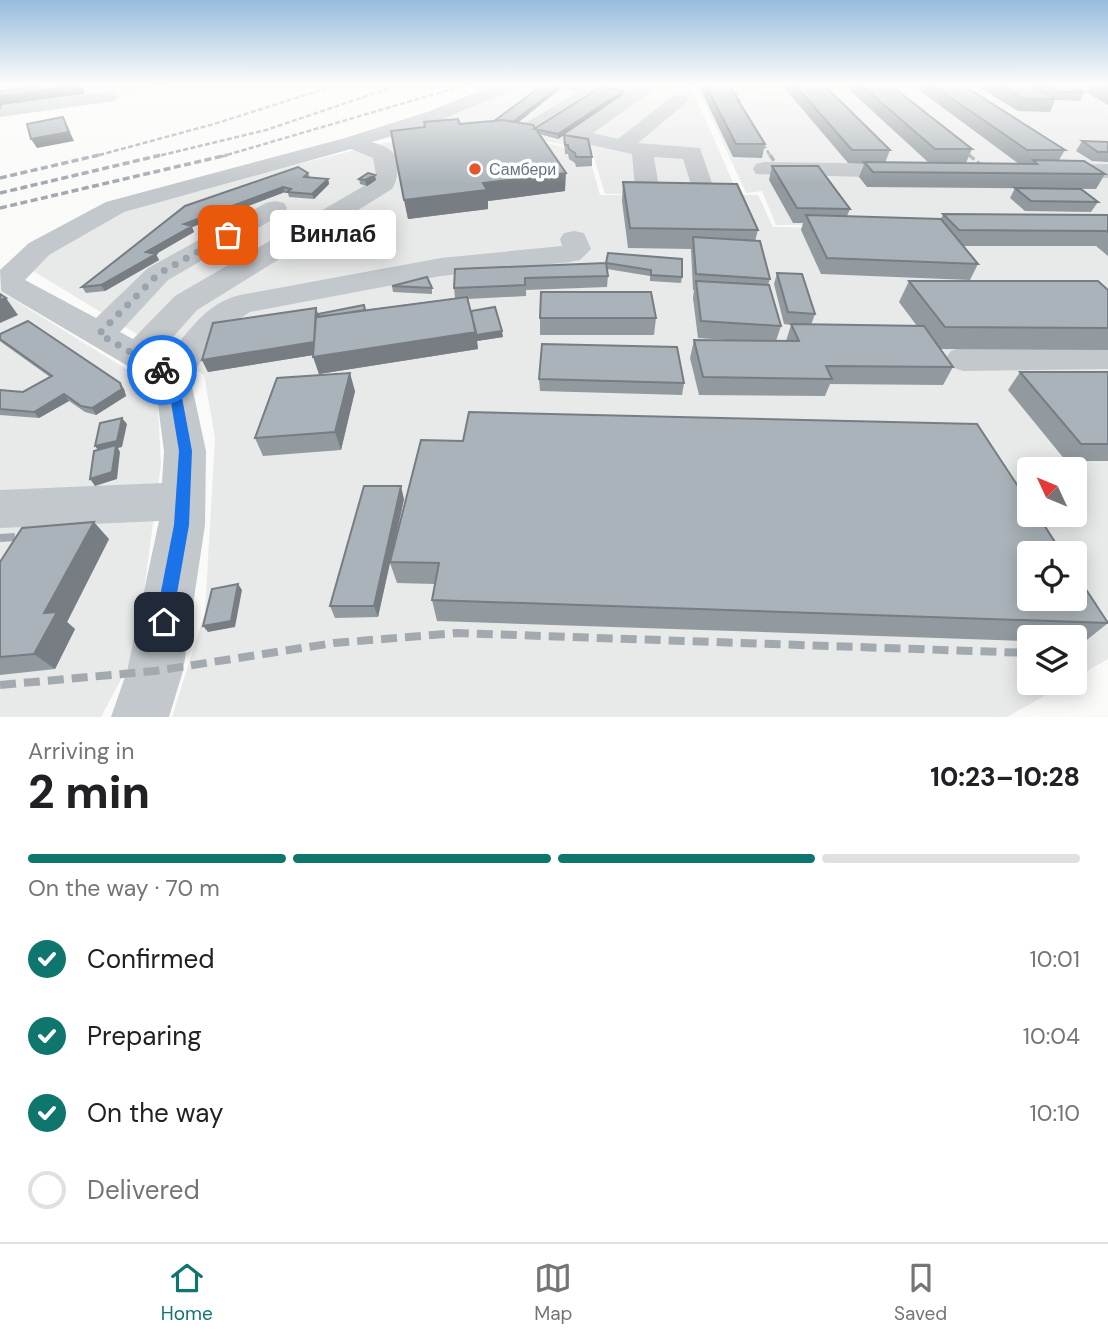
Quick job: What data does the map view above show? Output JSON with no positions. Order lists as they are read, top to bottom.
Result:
{
  "places": ["Самбери", "Винлаб"],
  "north": "top left",
  "page": {
    "bubble": "Винлаб",
    "heading": ["2 min", "Arriving in", "10:23–10:28"],
    "bar": "On the way · 70 m",
    "list": [
      ["Confirmed", "10:01"],
      ["Preparing", "10:04"],
      ["On the way", "10:10"],
      "Delivered"
    ],
    "tabs": ["Home", "Map", "Saved"]
  }
}
